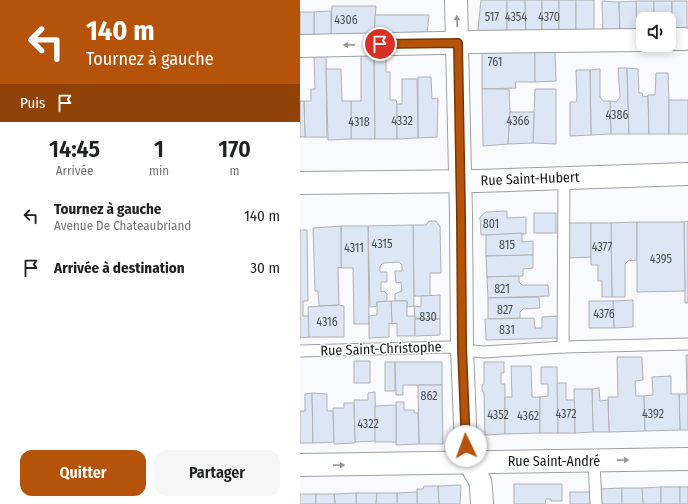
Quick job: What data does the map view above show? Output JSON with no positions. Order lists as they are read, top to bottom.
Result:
{
  "streets": {
    "street": ["Rue Saint-Hubert", "Rue Saint-André"],
    "lane": ["Rue Saint-Christophe"]
  },
  "one_way": ["Rue Saint-André"],
  "house_numbers": [
    "517",
    "4354",
    "4370",
    "4306",
    "761",
    "4386",
    "4332",
    "4366",
    "4318",
    "801",
    "4315",
    "815",
    "4377",
    "4311",
    "4395",
    "821",
    "827",
    "4376",
    "830",
    "4316",
    "831",
    "862",
    "4372",
    "4392",
    "4352",
    "4362",
    "4322"
  ],
  "page": {
    "turn": ["140 m", "Tournez à gauche"],
    "then": "Puis",
    "eta": [
      "14:45",
      "Arrivée",
      "1",
      "min",
      "170",
      "m"
    ],
    "list": [
      {
        "name": "Tournez à gauche",
        "note": "Avenue De Chateaubriand",
        "value": "140 m"
      },
      {
        "name": "Arrivée à destination",
        "value": "30 m"
      }
    ],
    "buttons": ["Quitter", "Partager"]
  }
}
